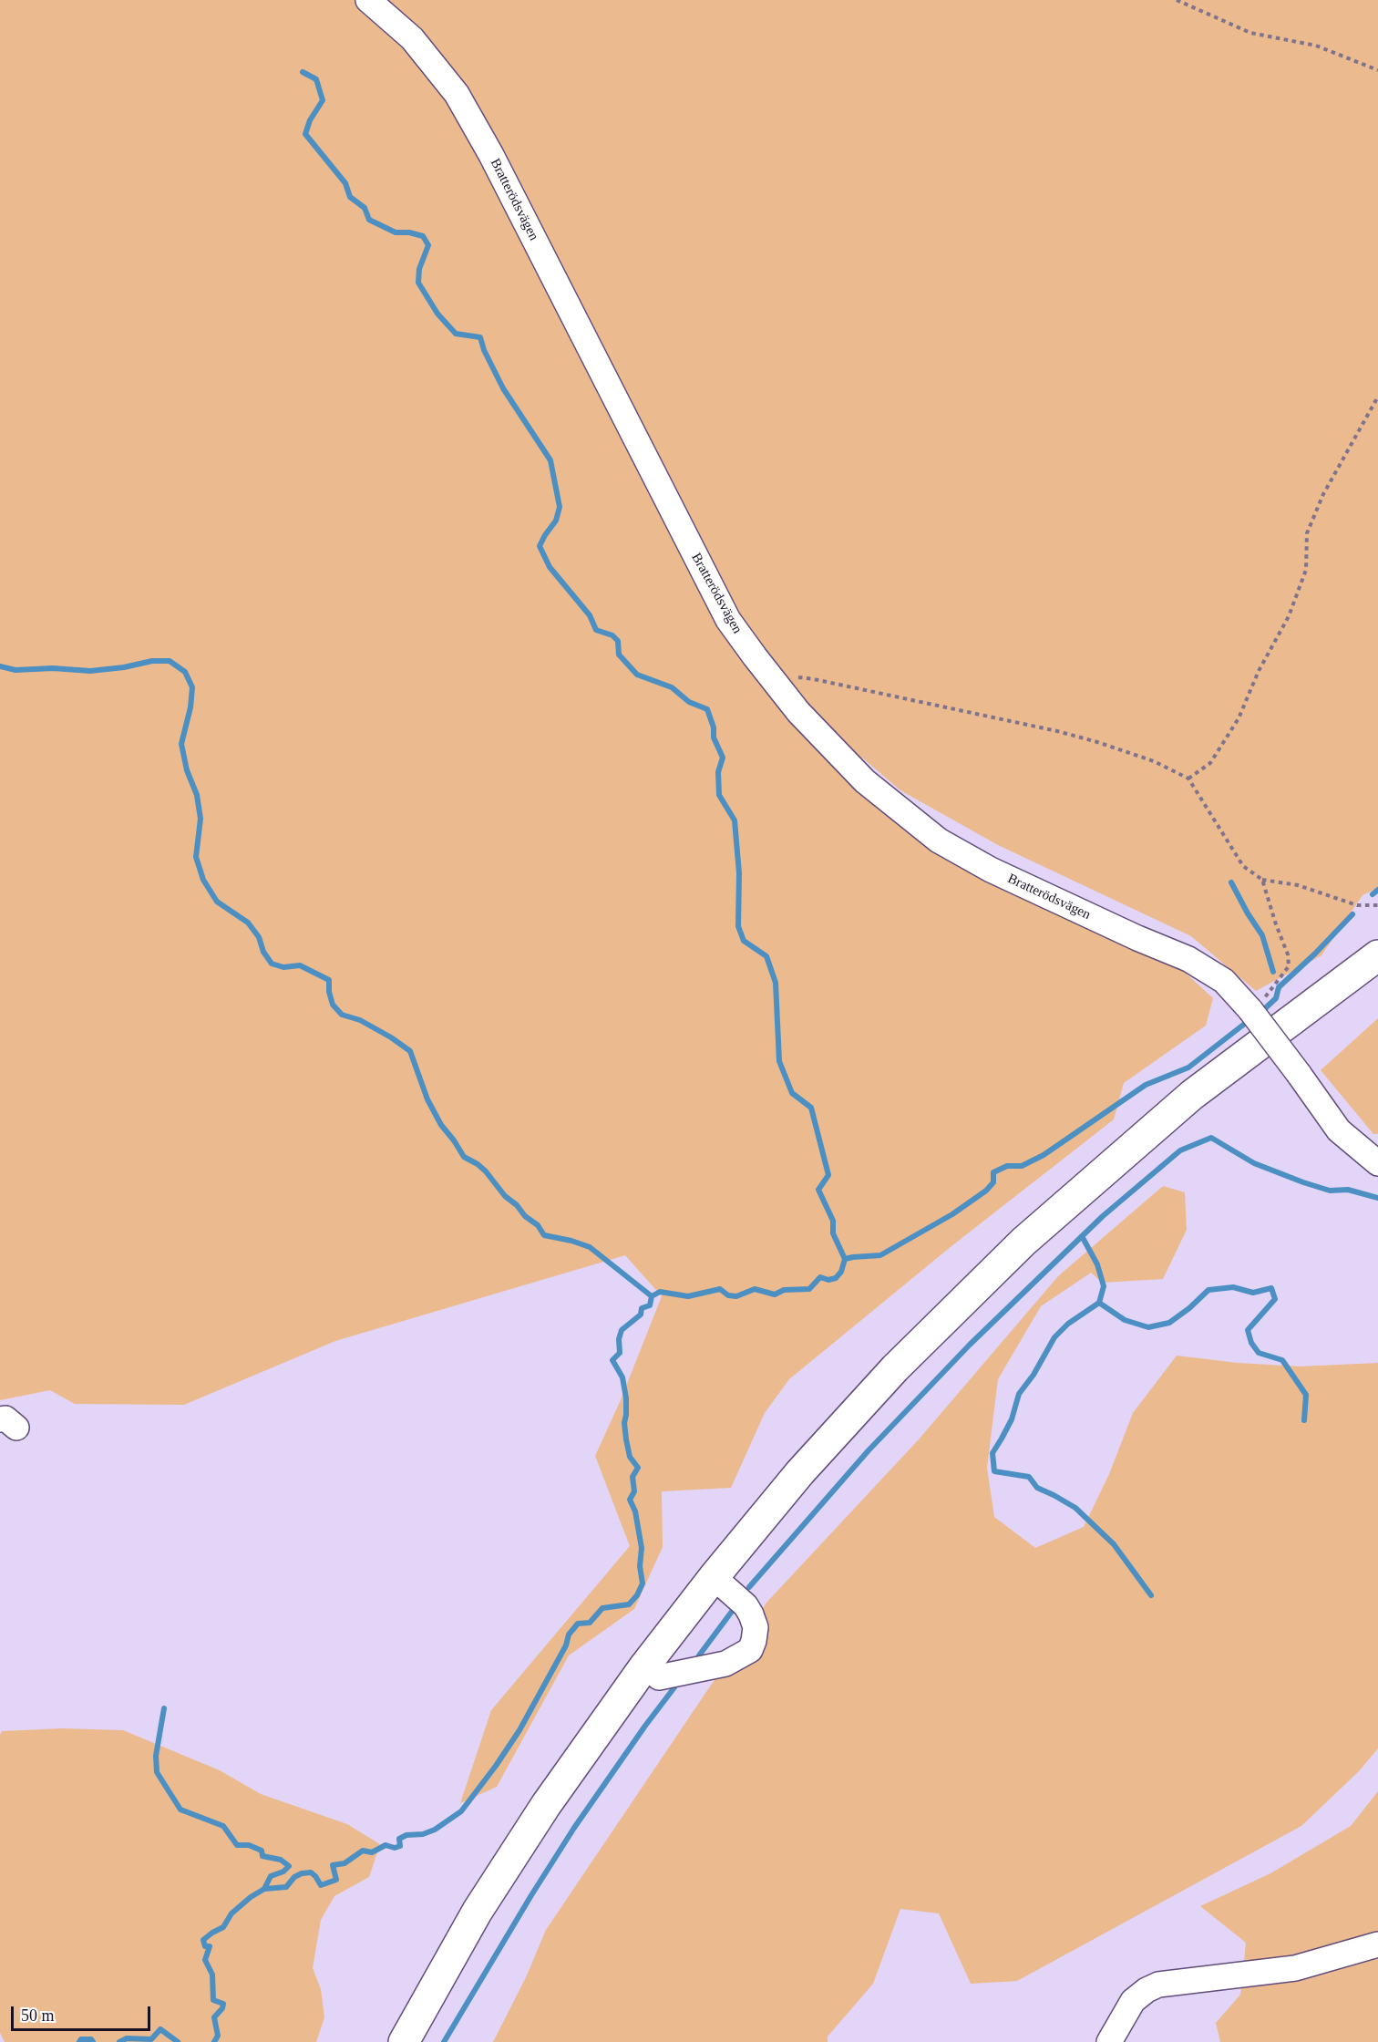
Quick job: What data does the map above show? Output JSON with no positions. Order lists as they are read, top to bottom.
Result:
{
  "streets": {
    "street": ["Bratterödsvägen"]
  },
  "scale_bar": "50 m"
}
